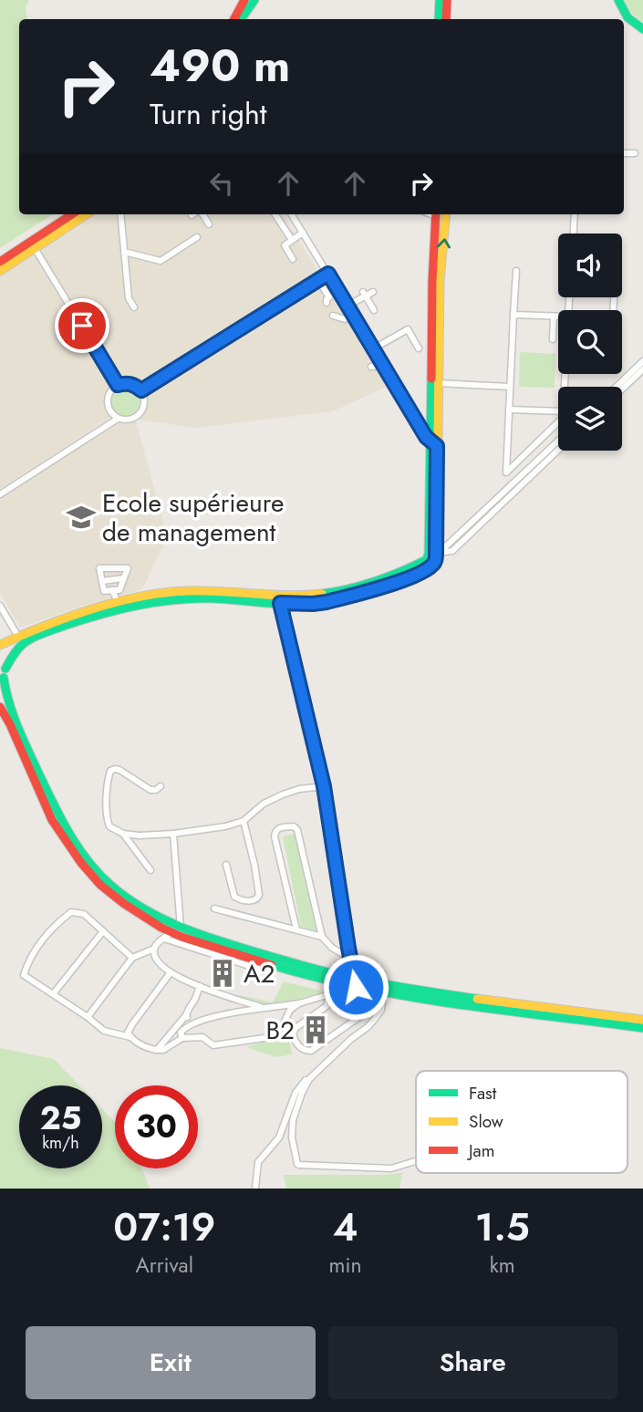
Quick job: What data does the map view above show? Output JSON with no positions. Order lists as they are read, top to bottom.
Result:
{
  "places": {
    "school or university": ["Ecole supérieure de management"],
    "building": ["A2", "B2"]
  },
  "legend": ["Fast", "Slow", "Jam"],
  "page": {
    "turn": ["490 m", "Turn right"],
    "speed": "25 km/h",
    "limit": "30",
    "eta": [
      "07:19",
      "Arrival",
      "4",
      "min",
      "1.5",
      "km"
    ],
    "buttons": ["Exit", "Share"]
  }
}
